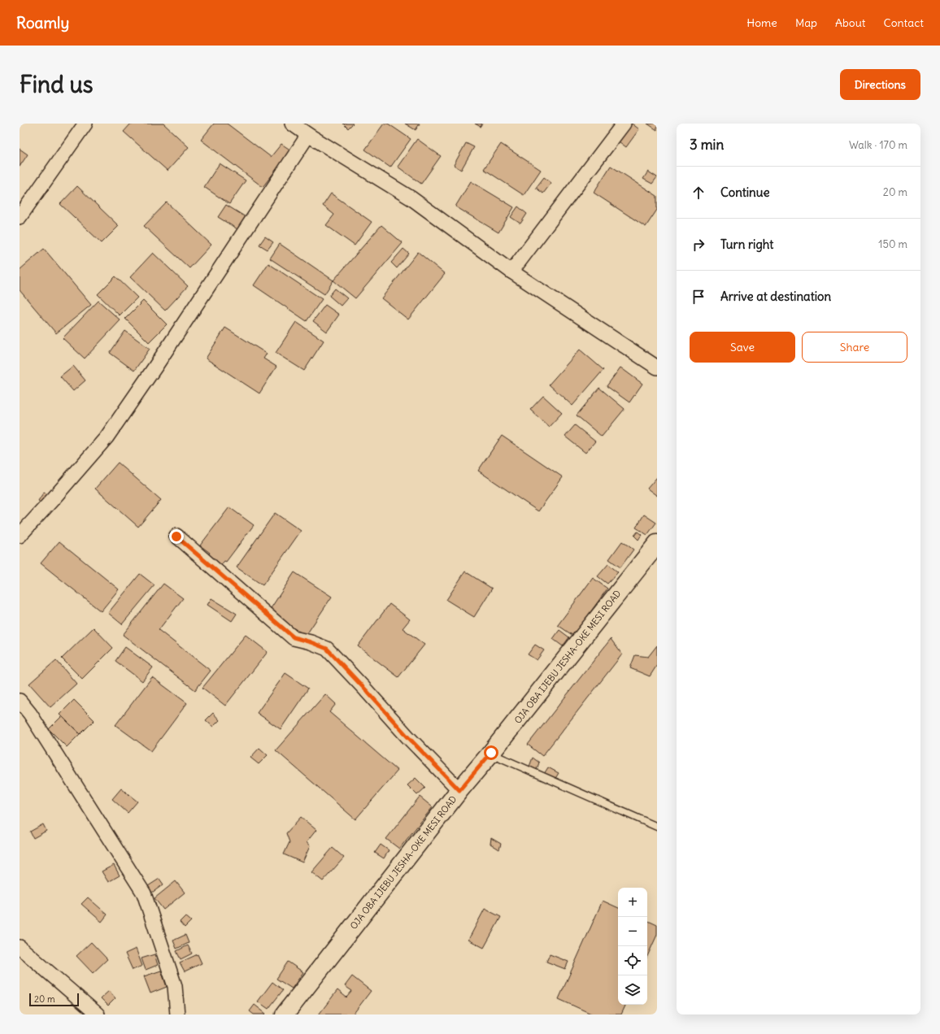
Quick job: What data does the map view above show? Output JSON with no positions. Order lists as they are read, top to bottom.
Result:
{
  "streets": {
    "main road": ["OJA OBA IJEBU JESHA-OKE MESI ROAD"]
  },
  "scale_bar": "20 m",
  "page": {
    "header": "Roamly",
    "nav": [
      "Home",
      "Map",
      "About",
      "Contact"
    ],
    "buttons": [
      "Directions",
      ["Save", "Share"]
    ],
    "title": "Find us",
    "heading": ["3 min", "Walk · 170 m"],
    "list": [
      ["Continue", "20 m"],
      ["Turn right", "150 m"],
      "Arrive at destination"
    ],
    "map_buttons": ["+", "−"],
    "scale": "20 m"
  }
}
